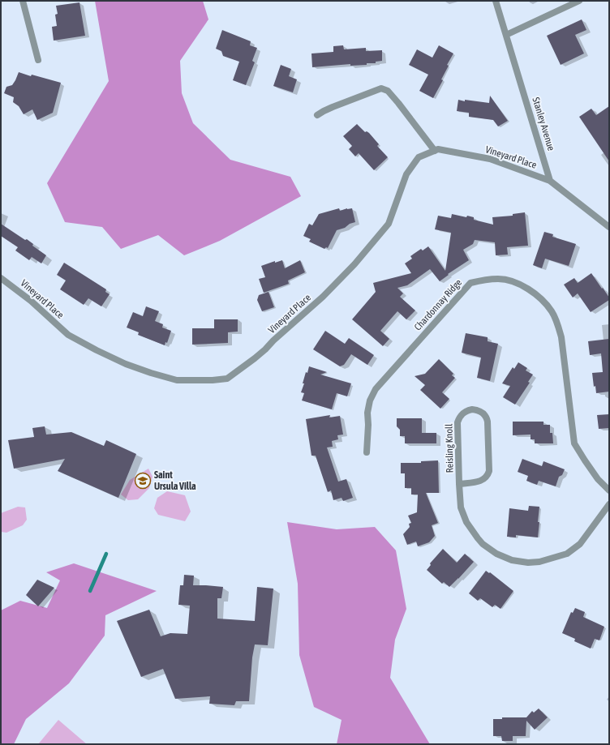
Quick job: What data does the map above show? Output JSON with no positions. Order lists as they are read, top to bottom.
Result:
{
  "streets": {
    "street": [
      "Stanley Avenue",
      "Vineyard Place",
      "Chardonnay Ridge",
      "Reisling Knoll"
    ]
  },
  "crossings": [
    ["Stanley Avenue", "Vineyard Place"]
  ],
  "places": {
    "school or university": ["Saint Ursula Villa"]
  }
}
